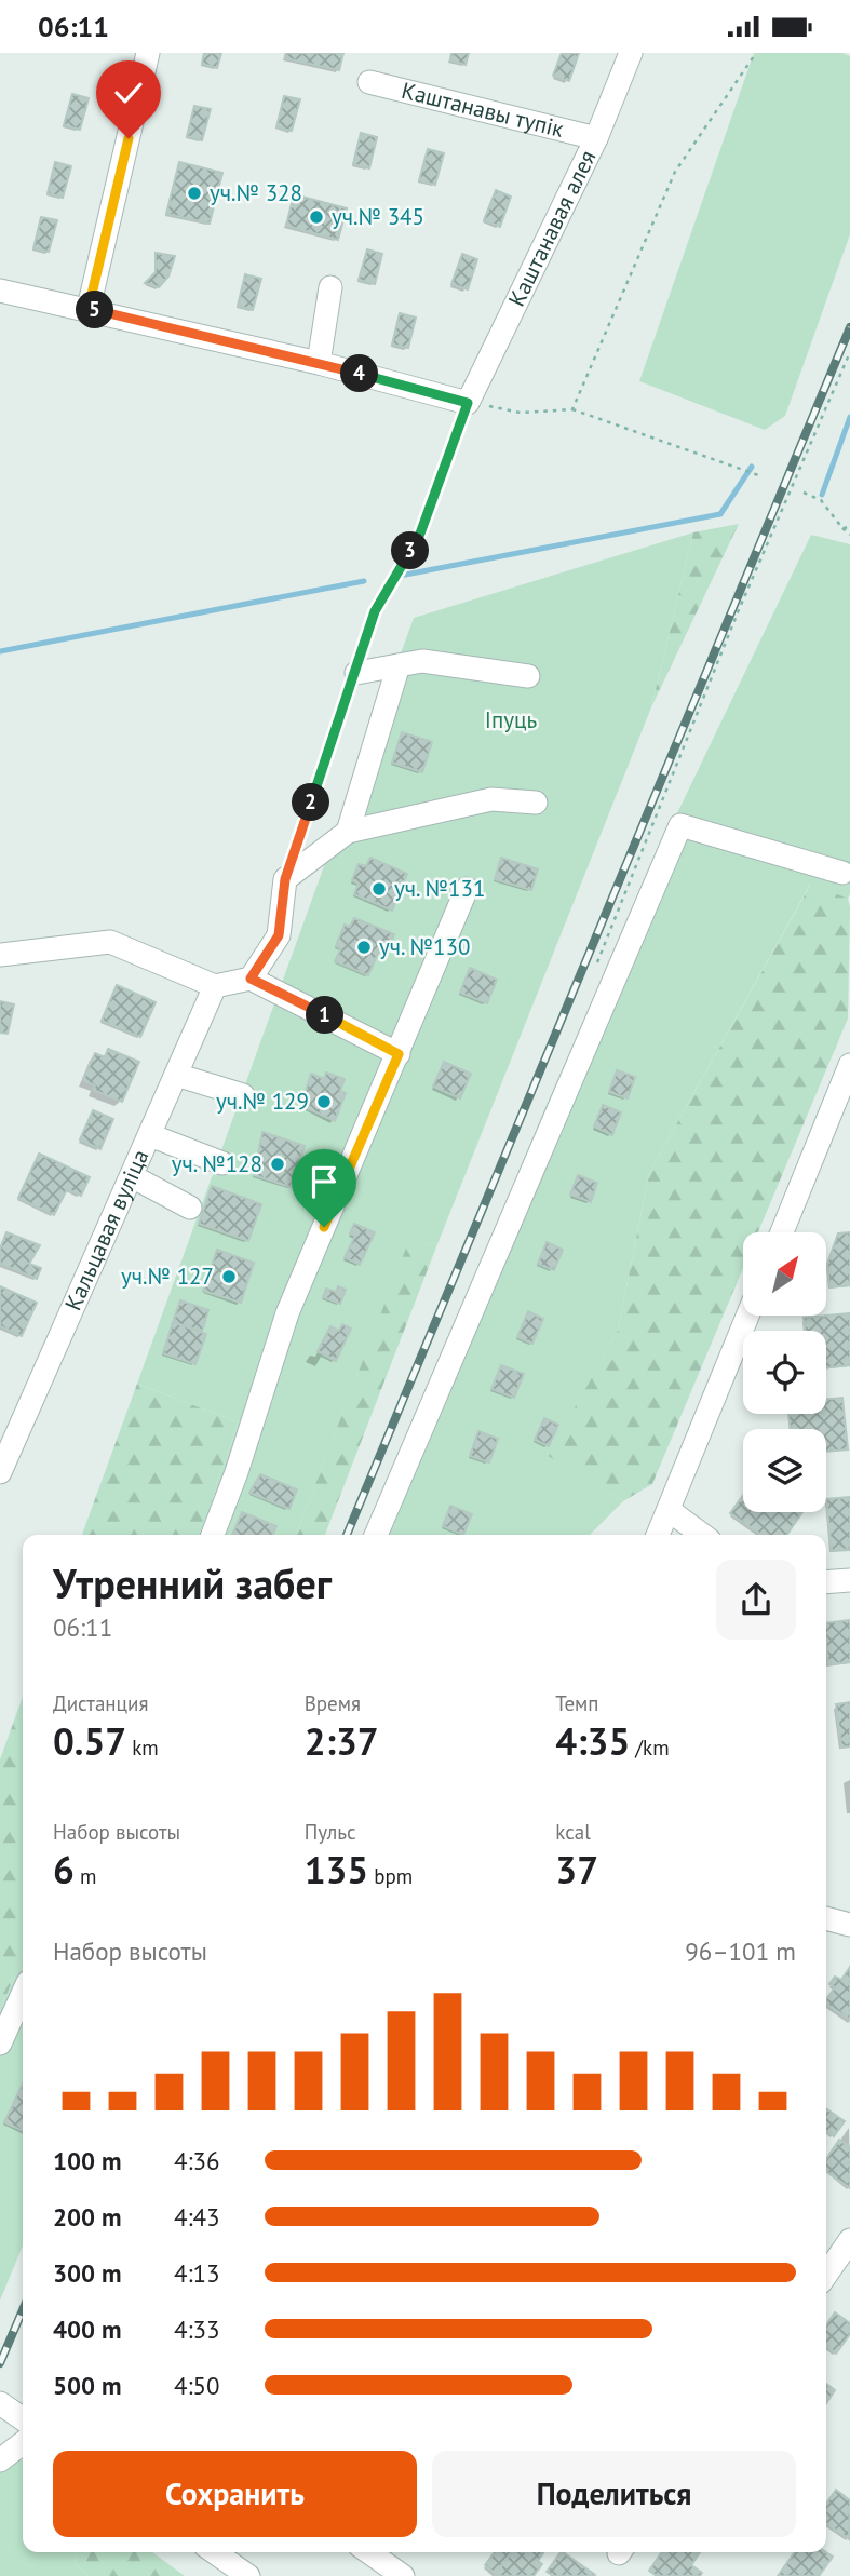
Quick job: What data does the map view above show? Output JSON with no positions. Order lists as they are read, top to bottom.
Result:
{
  "streets": {
    "street": ["Каштанавы тупік", "Каштанавая алея", "Кальцавая вуліца"]
  },
  "crossings": [
    ["Каштанавы тупік", "Каштанавая алея"]
  ],
  "parks": ["Іпуць"],
  "places": [
    "уч.№ 328",
    "уч.№ 345",
    "уч. №131",
    "уч. №130",
    "уч.№ 129",
    "уч. №128",
    "уч.№ 127"
  ],
  "north": "top right",
  "page": {
    "status": "06:11",
    "pins": [
      "5",
      "4",
      "3",
      "2",
      "1"
    ],
    "heading": ["Утренний забег", "06:11"],
    "stats": [
      ["Дистанция", "0.57 km"],
      ["Время", "2:37"],
      ["Темп", "4:35 /km"],
      ["Набор высоты", "6 m"],
      ["Пульс", "135 bpm"],
      ["kcal", "37"]
    ],
    "chart": ["Набор высоты", "96–101 m"],
    "list": [
      {
        "name": "100 m",
        "note": "4:36"
      },
      {
        "name": "200 m",
        "note": "4:43"
      },
      {
        "name": "300 m",
        "note": "4:13"
      },
      {
        "name": "400 m",
        "note": "4:33"
      },
      {
        "name": "500 m",
        "note": "4:50"
      }
    ],
    "buttons": ["Сохранить", "Поделиться"]
  }
}
